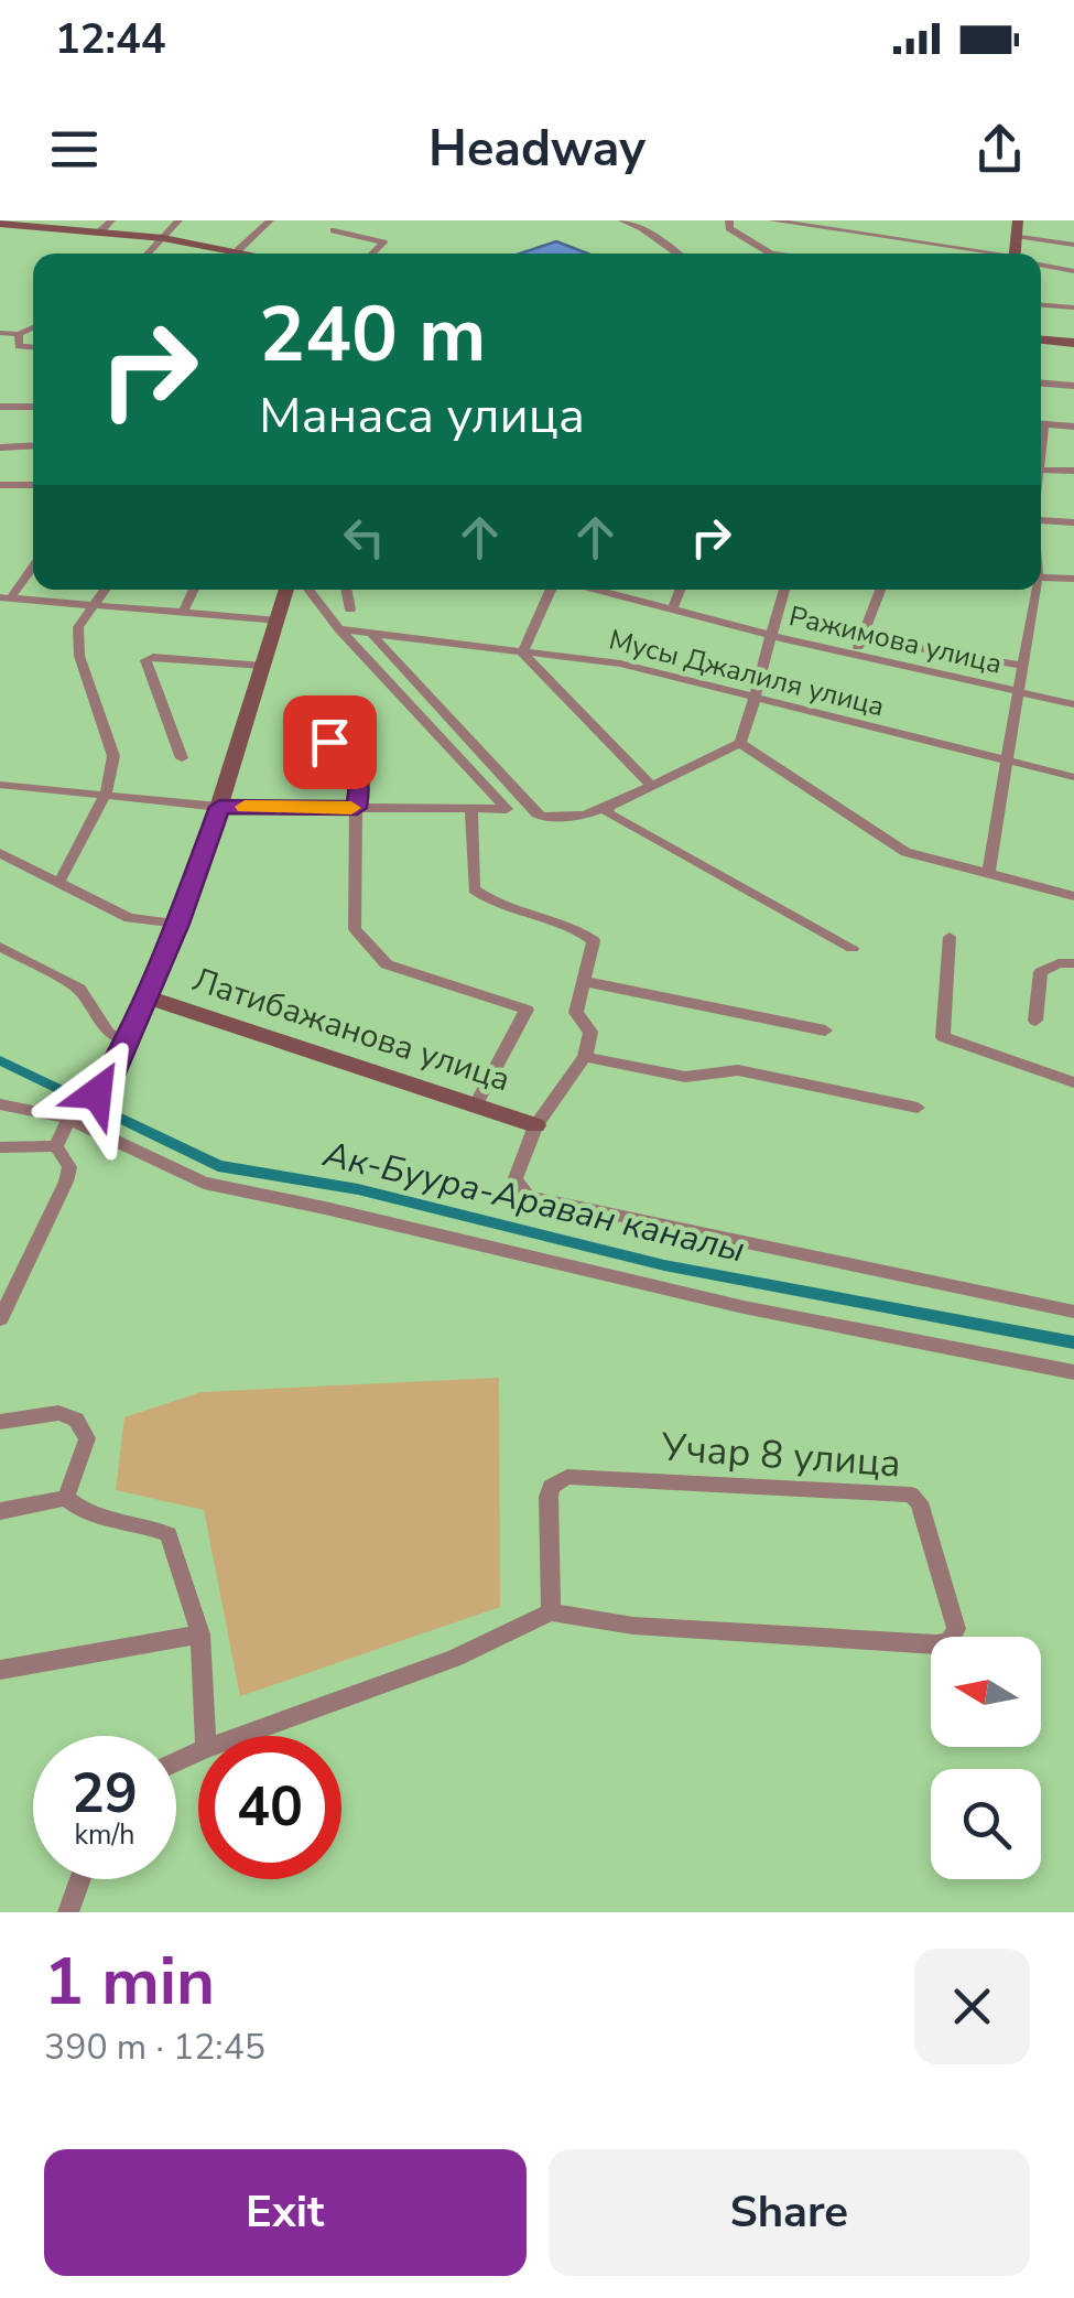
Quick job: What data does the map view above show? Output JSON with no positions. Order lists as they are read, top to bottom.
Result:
{
  "streets": {
    "street": [
      "Ражимова улица",
      "Мусы Джалиля улица",
      "Латибажанова улица",
      "Учар 8 улица"
    ]
  },
  "water": ["Ак-Буура-Араван каналы"],
  "north": "left",
  "page": {
    "status": "12:44",
    "header": "Headway",
    "turn": ["240 m", "Манаса улица"],
    "speed": "29 km/h",
    "limit": "40",
    "heading": ["1 min", "390 m · 12:45"],
    "buttons": ["Exit", "Share"]
  }
}
